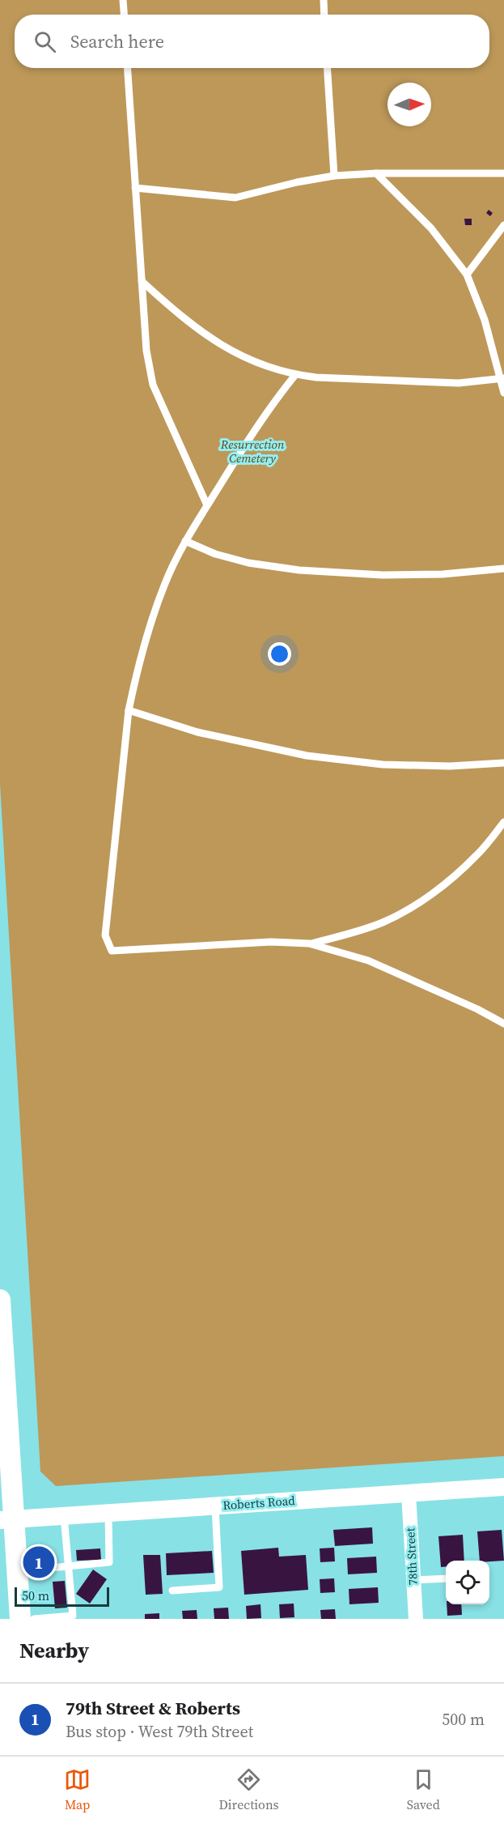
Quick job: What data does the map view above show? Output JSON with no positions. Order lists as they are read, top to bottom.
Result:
{
  "streets": {
    "street": ["Roberts Road", "78th Street"]
  },
  "crossings": [
    ["Roberts Road", "78th Street"]
  ],
  "parks": ["Resurrection Cemetery"],
  "scale_bar": "50 m",
  "north": "right",
  "page": {
    "search": "Search here",
    "pins": "1",
    "scale": "50 m",
    "heading": "Nearby",
    "list": [
      {
        "mark": "1",
        "name": "79th Street & Roberts",
        "note": "Bus stop · West 79th Street",
        "value": "500 m"
      }
    ],
    "nav": ["Map", "Directions", "Saved"]
  }
}
